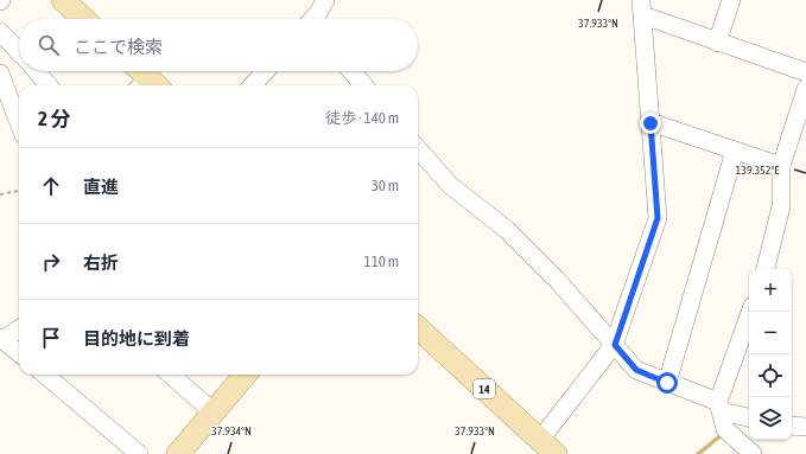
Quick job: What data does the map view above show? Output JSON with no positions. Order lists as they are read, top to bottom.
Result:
{
  "streets": {
    "main road": ["14"]
  },
  "page": {
    "search": "ここで検索",
    "heading": ["2 分", "徒歩 · 140 m"],
    "list": [
      ["直進", "30 m"],
      ["右折", "110 m"],
      "目的地に到着"
    ],
    "map_buttons": ["+", "−"]
  },
  "coordinates": ["37.933°N", "139.352°E", "37.934°N"]
}
